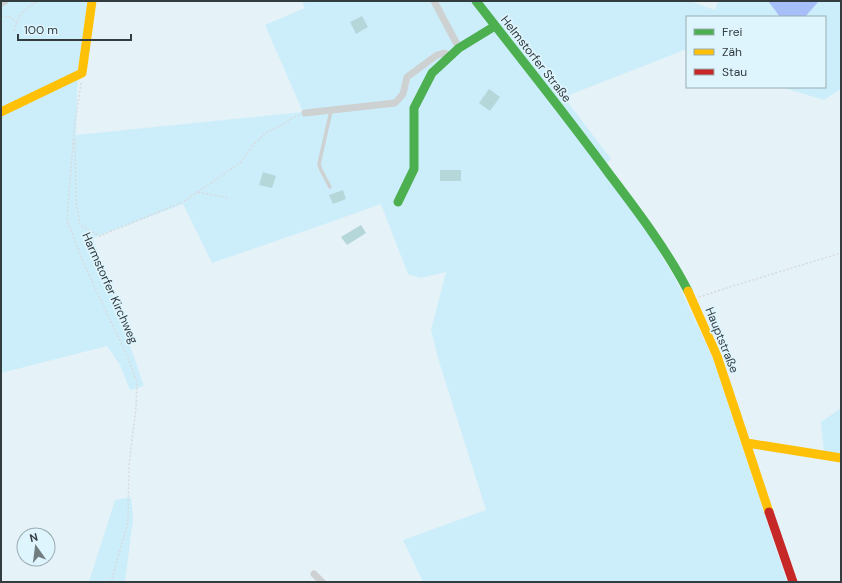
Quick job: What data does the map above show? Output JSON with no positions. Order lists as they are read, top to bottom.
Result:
{
  "streets": {
    "main road": ["Helmstorfer Straße", "Hauptstraße"],
    "path": ["Harmstorfer Kirchweg"]
  },
  "crossings": [
    ["Helmstorfer Straße", "Hauptstraße"]
  ],
  "legend": ["Frei", "Zäh", "Stau"],
  "scale_bar": "100 m",
  "north": "top"
}
